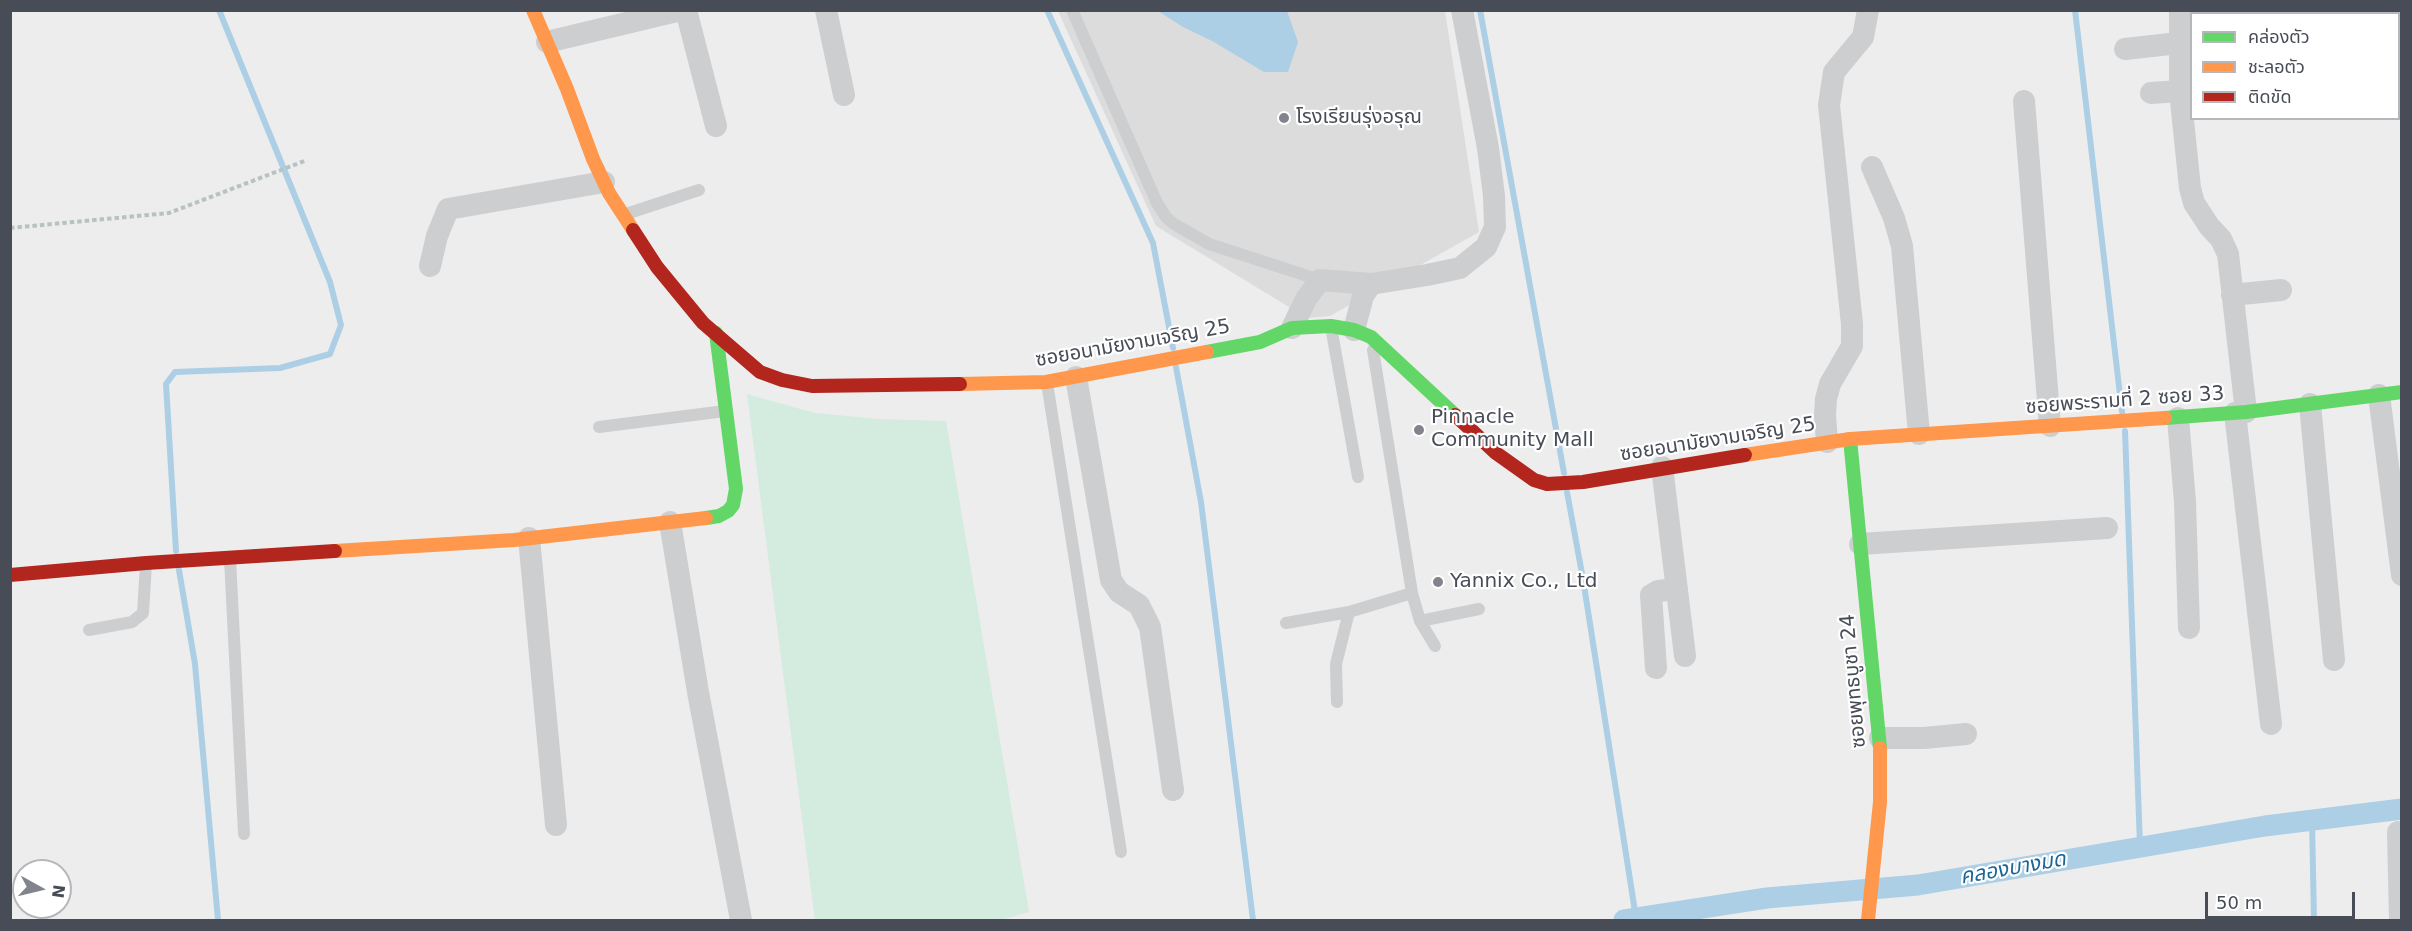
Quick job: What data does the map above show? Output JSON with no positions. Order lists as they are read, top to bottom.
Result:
{
  "streets": {
    "street": ["ซอยอนามัยงามเจริญ 25", "ซอยพระรามที่ 2 ซอย 33", "ซอยพุทธบูชา 24"]
  },
  "crossings": [
    ["ซอยอนามัยงามเจริญ 25", "ซอยพระรามที่ 2 ซอย 33"],
    ["ซอยอนามัยงามเจริญ 25", "ซอยพุทธบูชา 24"],
    ["ซอยพระรามที่ 2 ซอย 33", "ซอยพุทธบูชา 24"]
  ],
  "water": ["คลองบางมด"],
  "places": ["โรงเรียนรุ่งอรุณ", "Pinnacle Community Mall", "Yannix Co., Ltd"],
  "legend": ["คล่องตัว", "ชะลอตัว", "ติดขัด"],
  "scale_bar": "50 m",
  "north": "right"
}
